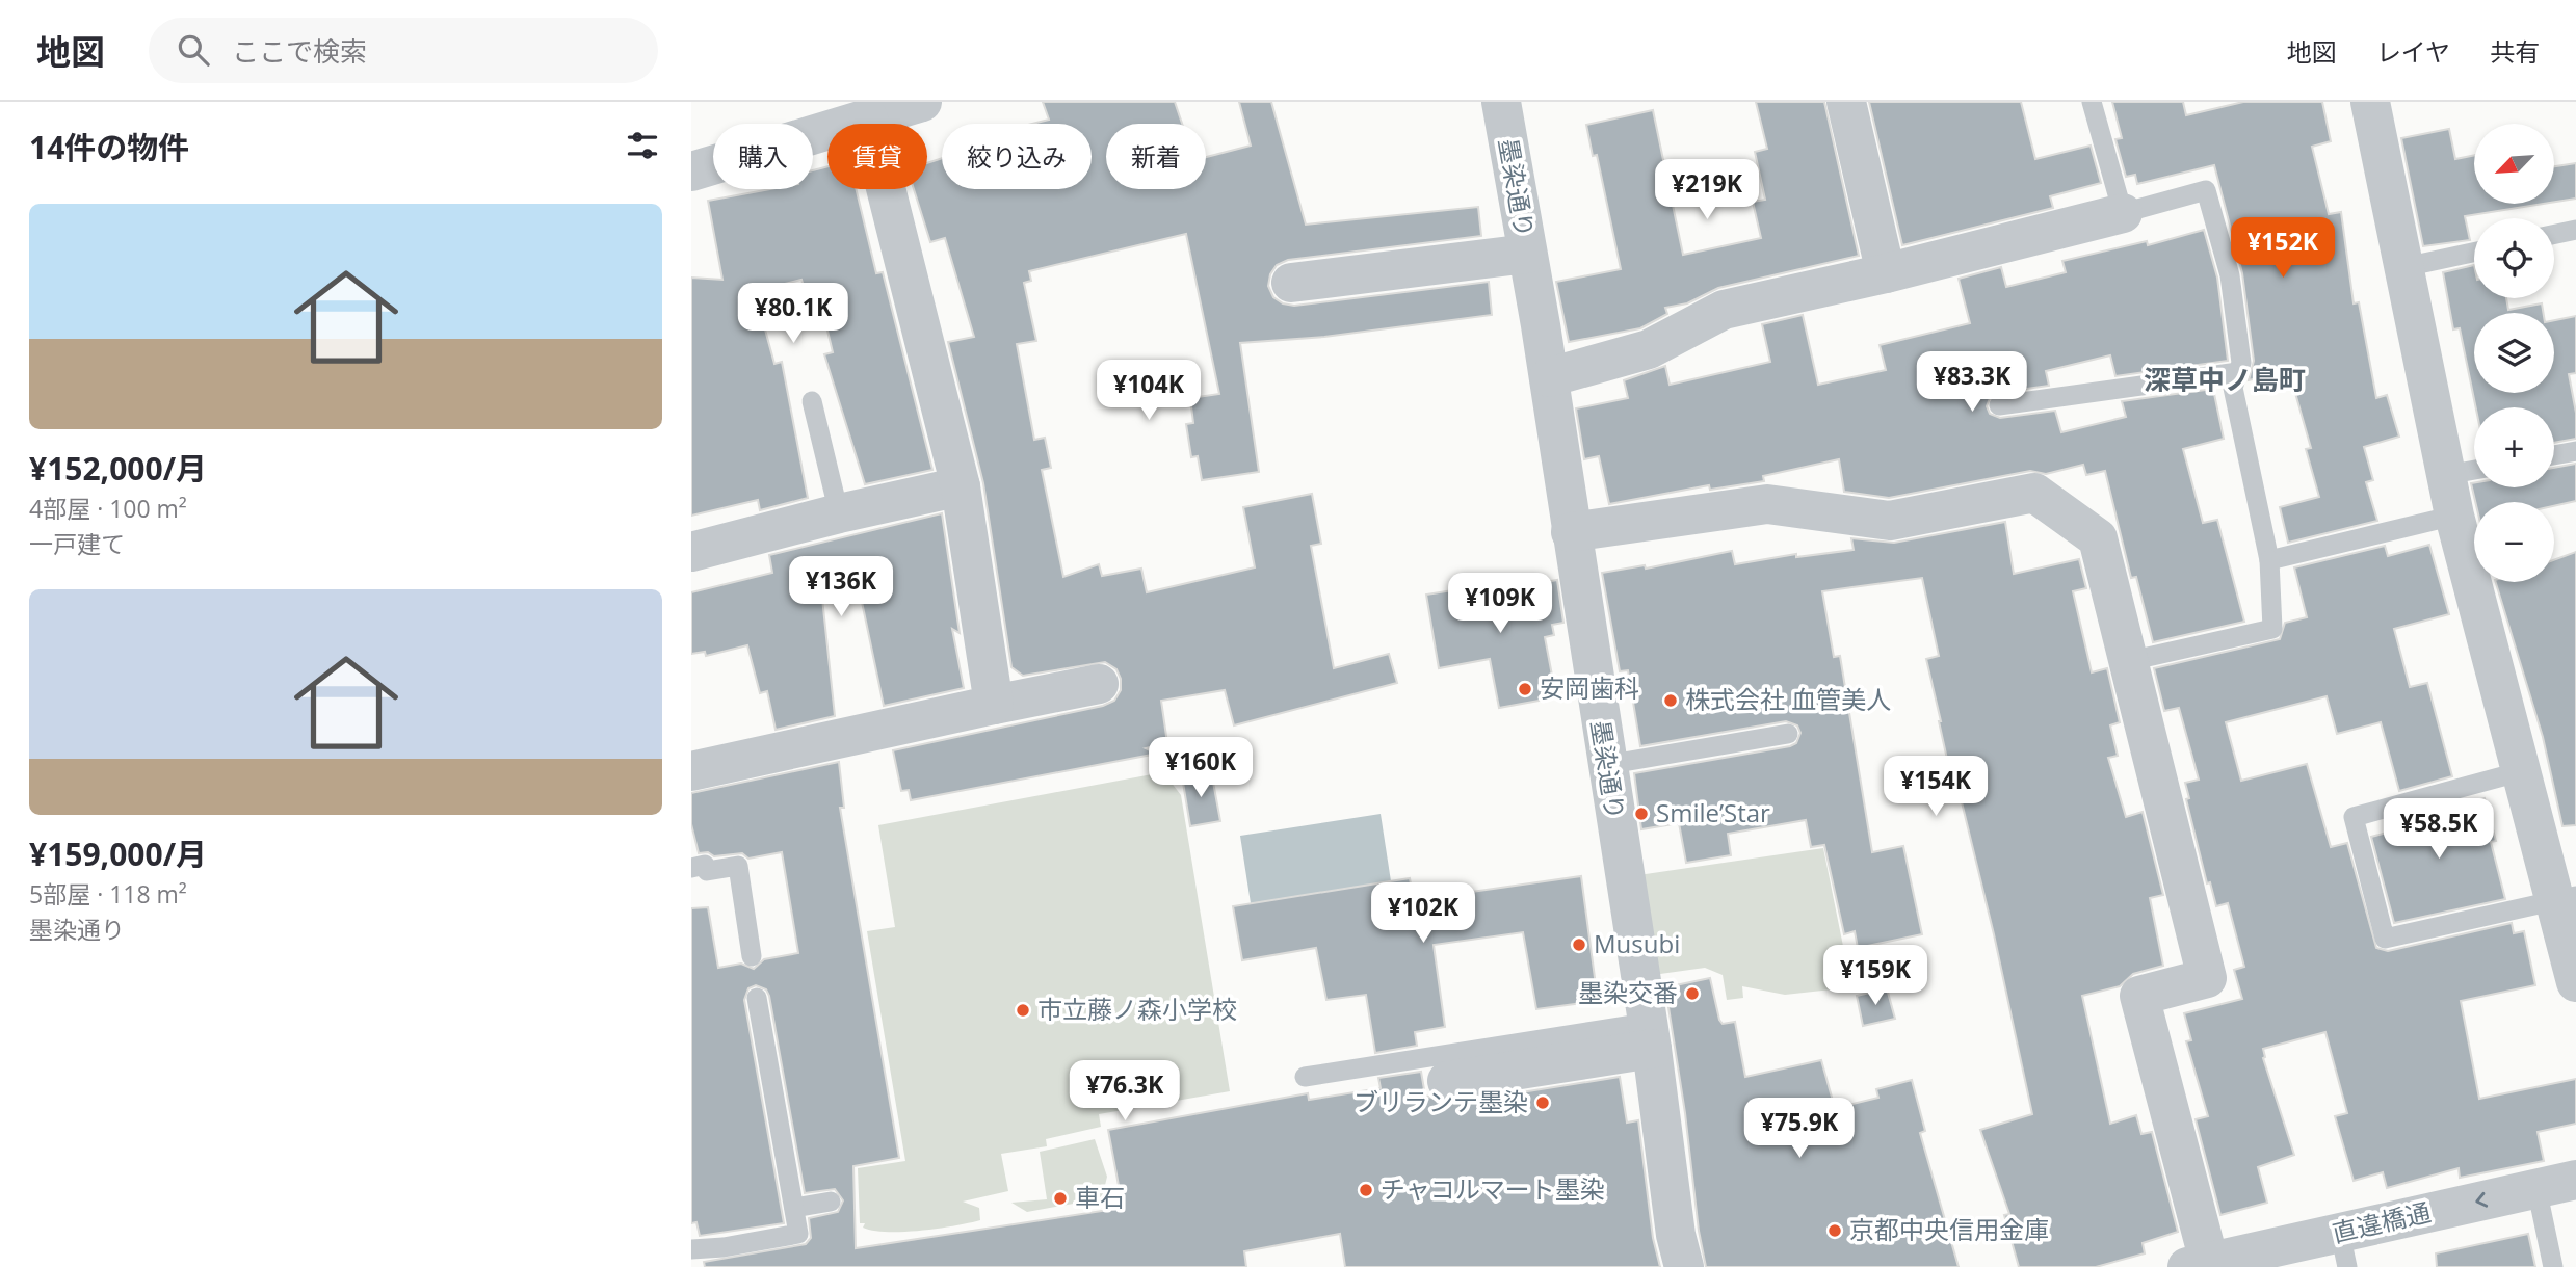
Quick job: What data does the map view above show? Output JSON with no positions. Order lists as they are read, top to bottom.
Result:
{
  "streets": {
    "street": ["墨染通り", "直違橋通"]
  },
  "one_way": ["直違橋通"],
  "districts": ["深草中ノ島町"],
  "places": [
    "安岡歯科",
    "株式会社 血管美人",
    "Smile’Star",
    "Musubi",
    "墨染交番",
    "市立藤ノ森小学校",
    "ブリランテ墨染",
    "チャコルマート墨染",
    "車石",
    "京都中央信用金庫"
  ],
  "north": "bottom left",
  "page": {
    "header": "地図",
    "search": "ここで検索",
    "nav": ["地図", "レイヤ", "共有"],
    "heading": "14件の物件",
    "map_buttons": ["+", "−"],
    "chip": [
      "購入",
      "賃貸",
      "絞り込み",
      "新着"
    ],
    "price": [
      "¥219K",
      "¥152K",
      "¥80.1K",
      "¥83.3K",
      "¥104K",
      "¥136K",
      "¥109K",
      "¥160K",
      "¥154K",
      "¥58.5K",
      "¥102K",
      "¥159K",
      "¥76.3K",
      "¥75.9K"
    ],
    "list": [
      {
        "name": "¥152,000/月",
        "note": "4部屋 · 100 m² · 一戸建て"
      },
      {
        "name": "¥159,000/月",
        "note": "5部屋 · 118 m² · 墨染通り"
      }
    ]
  }
}
